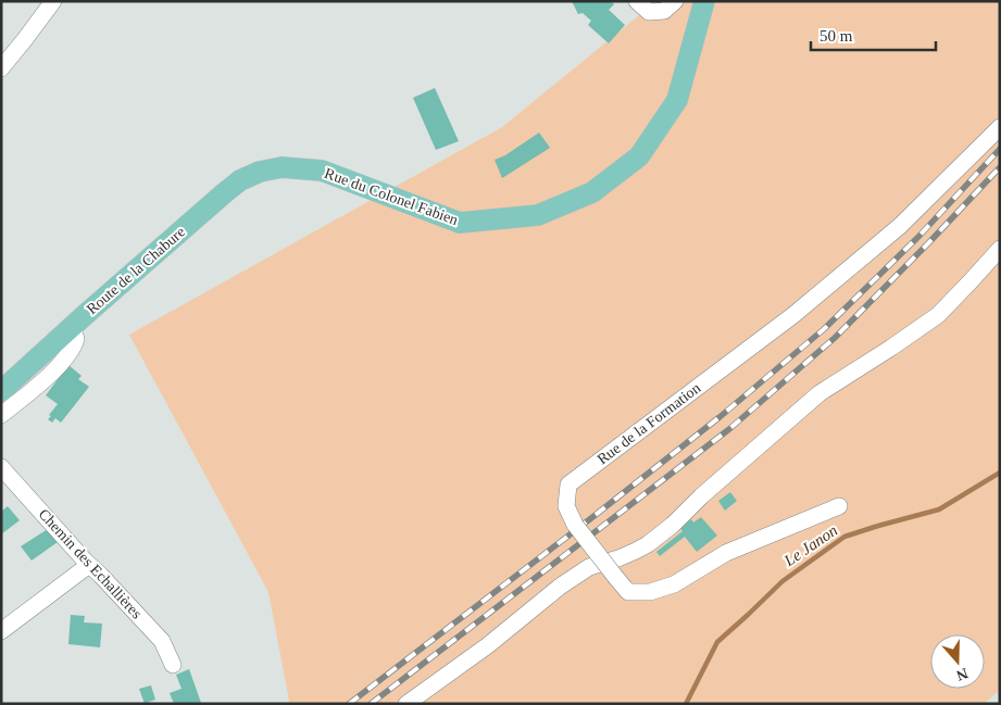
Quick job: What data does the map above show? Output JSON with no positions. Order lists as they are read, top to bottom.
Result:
{
  "streets": {
    "main road": ["Rue du Colonel Fabien", "Route de la Chabure"],
    "street": ["Rue de la Formation", "Chemin des Echallières"]
  },
  "crossings": [
    ["Rue du Colonel Fabien", "Route de la Chabure"]
  ],
  "water": ["Le Janon"],
  "scale_bar": "50 m",
  "north": "bottom"
}
